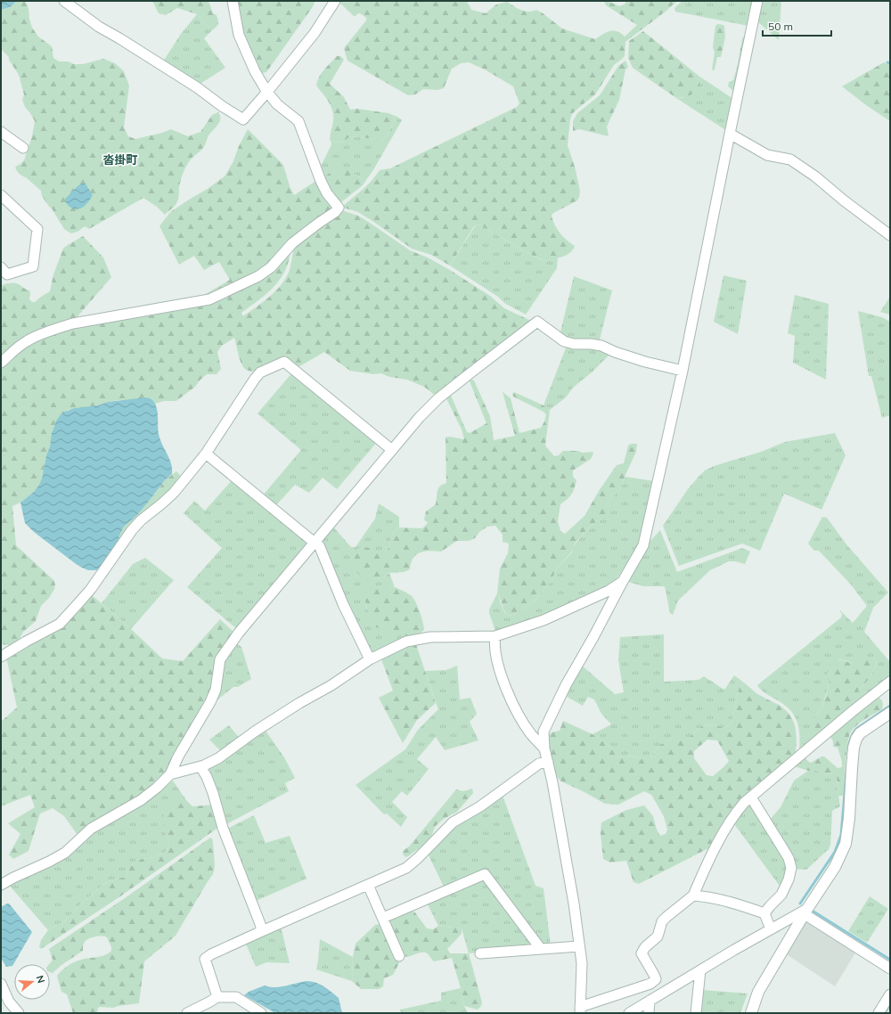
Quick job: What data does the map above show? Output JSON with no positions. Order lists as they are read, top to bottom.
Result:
{
  "districts": ["沓掛町"],
  "scale_bar": "50 m",
  "north": "right"
}
